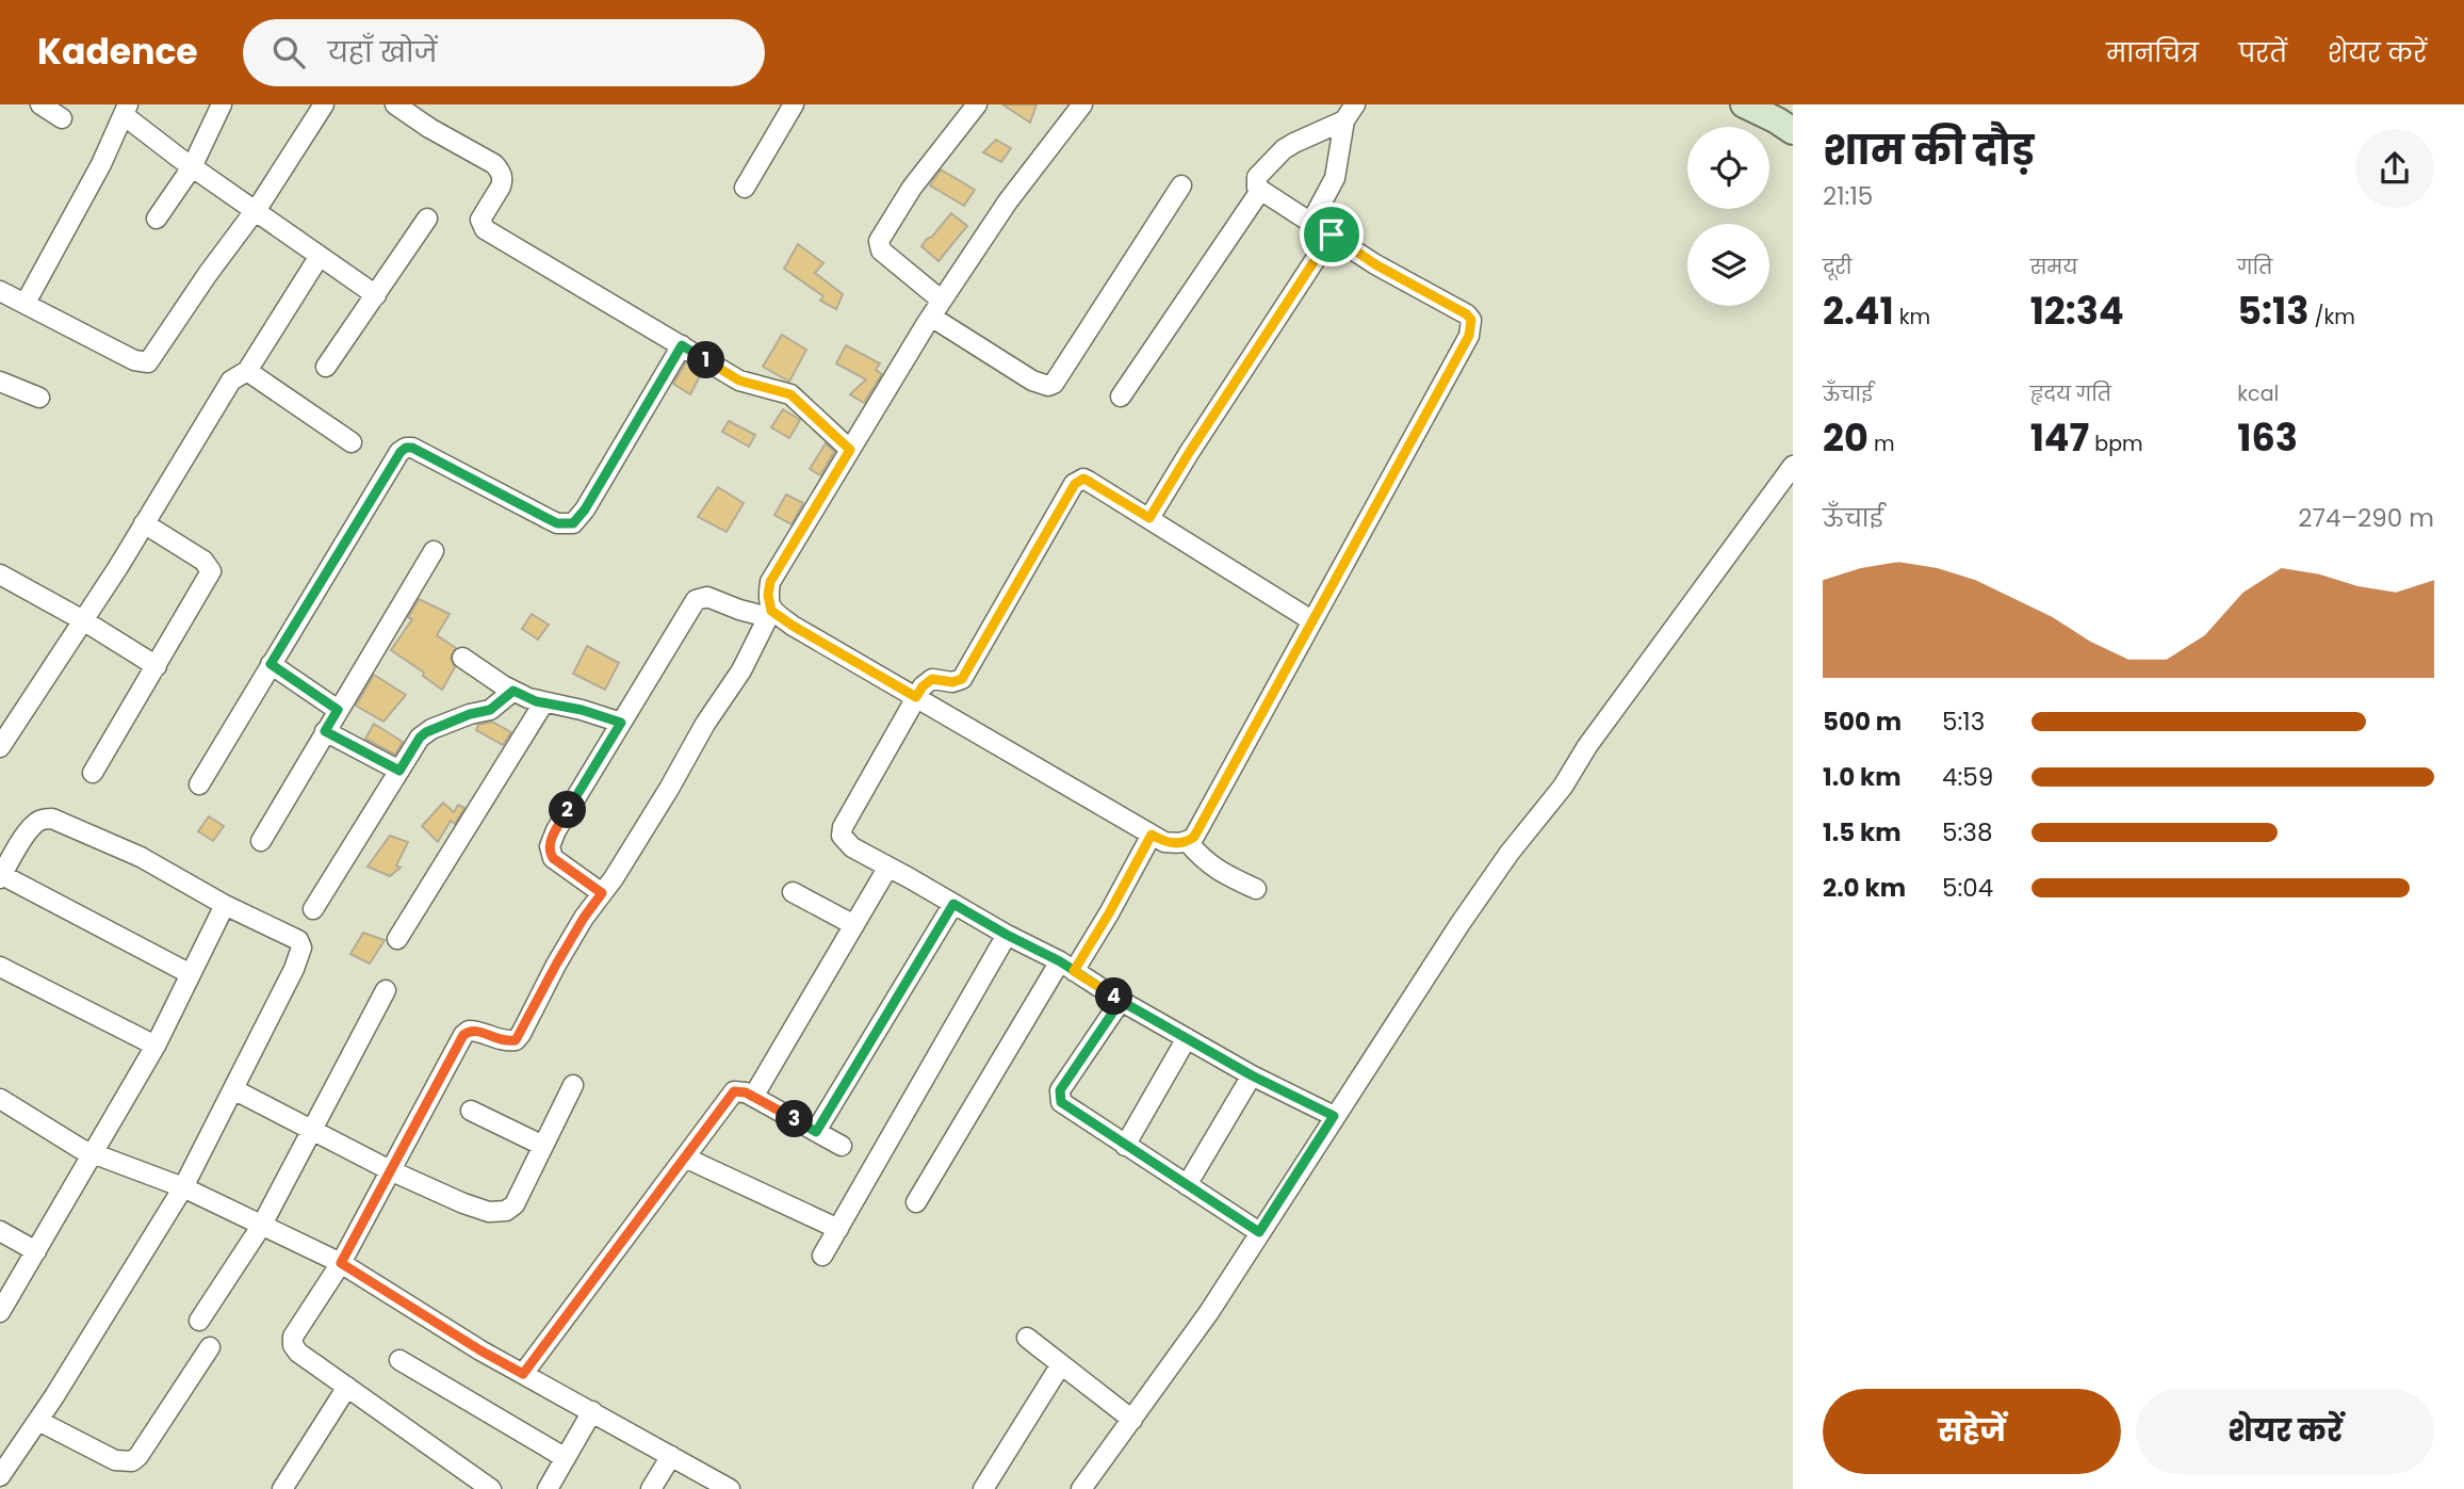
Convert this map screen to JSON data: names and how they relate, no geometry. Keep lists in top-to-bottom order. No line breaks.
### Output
{"page":{"header":"Kadence","search":"यहाँ खोजें","nav":["मानचित्र","परतें","शेयर करें"],"heading":["शाम की दौड़","21:15"],"stats":[["दूरी","2.41 km"],["समय","12:34"],["गति","5:13 /km"],["ऊँचाई","20 m"],["हृदय गति","147 bpm"],["kcal","163"]],"pins":["1","2","4","3"],"chart":["ऊँचाई","274–290 m"],"list":[{"name":"500 m","note":"5:13"},{"name":"1.0 km","note":"4:59"},{"name":"1.5 km","note":"5:38"},{"name":"2.0 km","note":"5:04"}],"buttons":["सहेजें","शेयर करें"]}}
